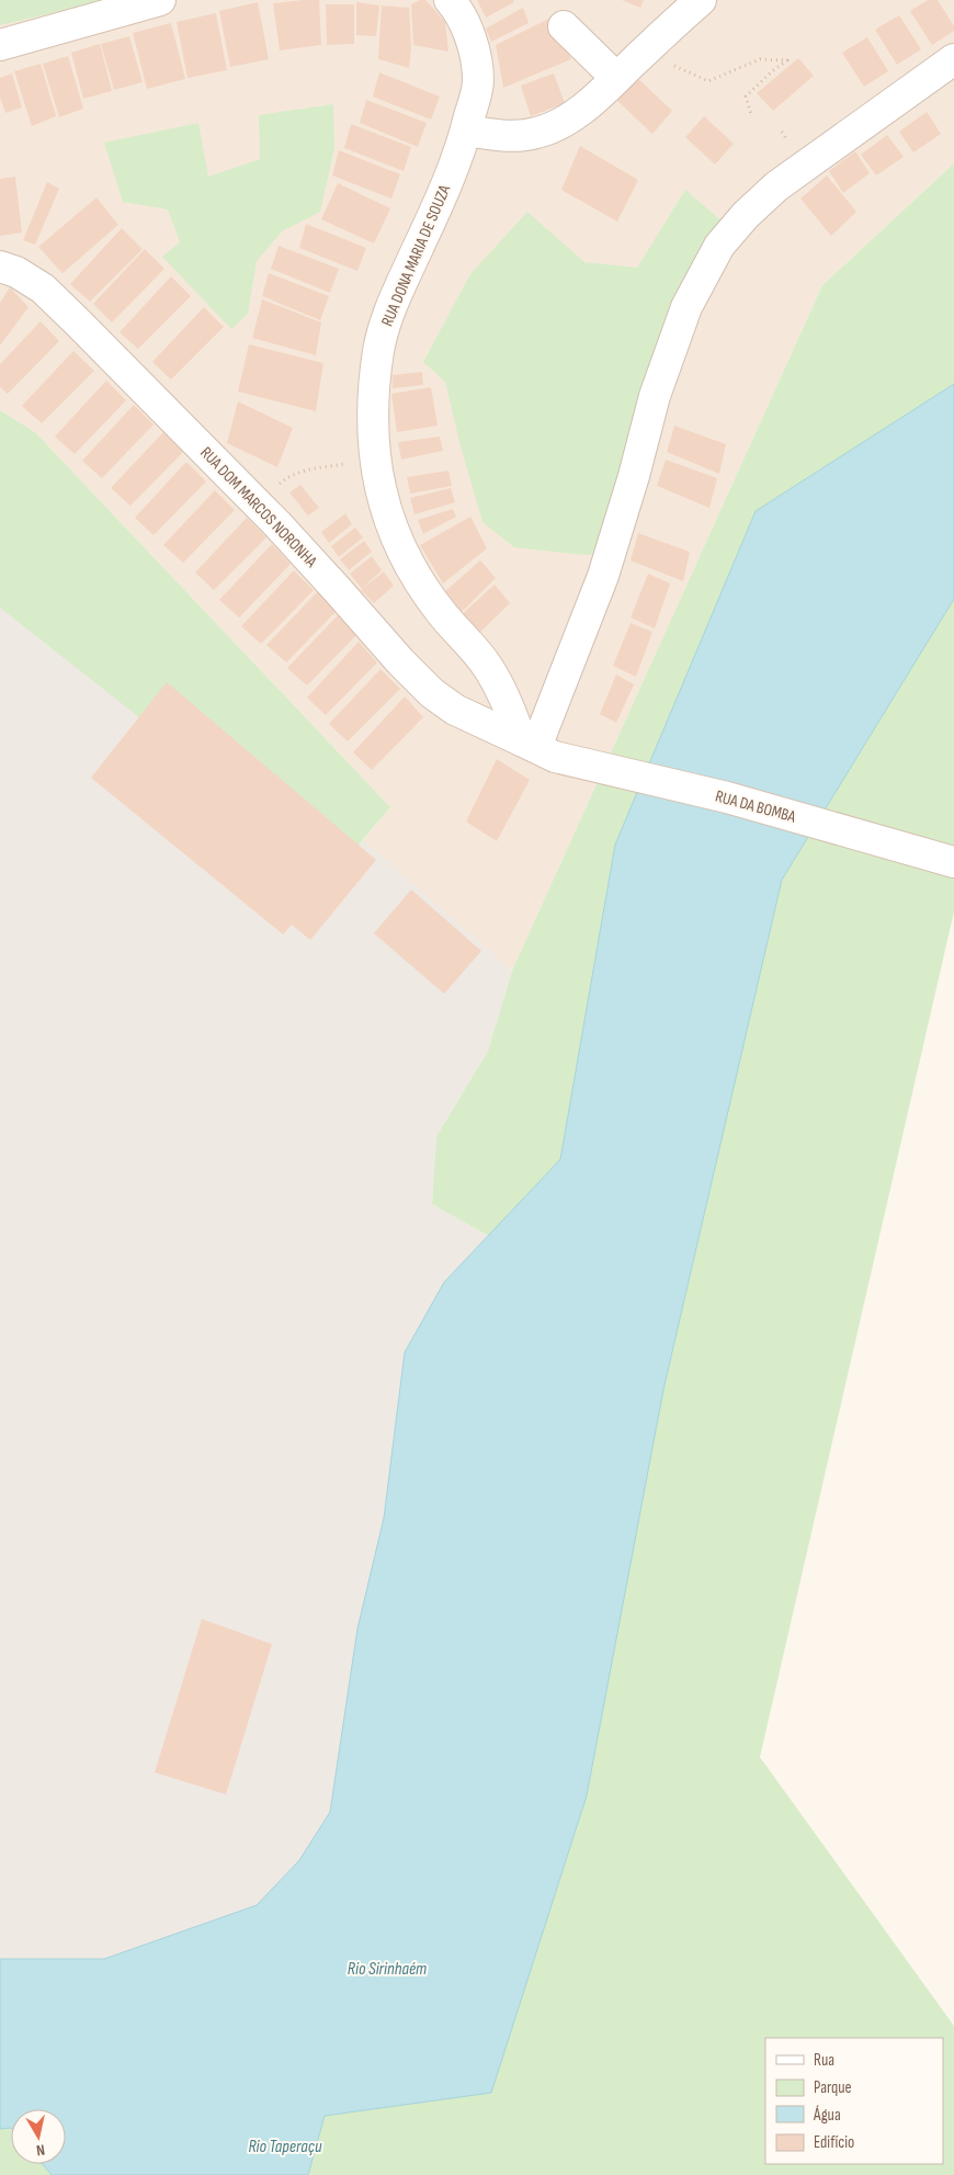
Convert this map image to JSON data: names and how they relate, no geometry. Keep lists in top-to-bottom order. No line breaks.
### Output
{"streets":{"street":["RUA DONA MARIA DE SOUZA","RUA DOM MARCOS NORONHA","RUA DA BOMBA"]},"crossings":[["RUA DONA MARIA DE SOUZA","RUA DOM MARCOS NORONHA"],["RUA DONA MARIA DE SOUZA","RUA DA BOMBA"],["RUA DOM MARCOS NORONHA","RUA DA BOMBA"]],"water":["Rio Sirinhaém","Rio Taperaçu"],"legend":["Rua","Parque","Água","Edifício"],"north":"bottom"}
